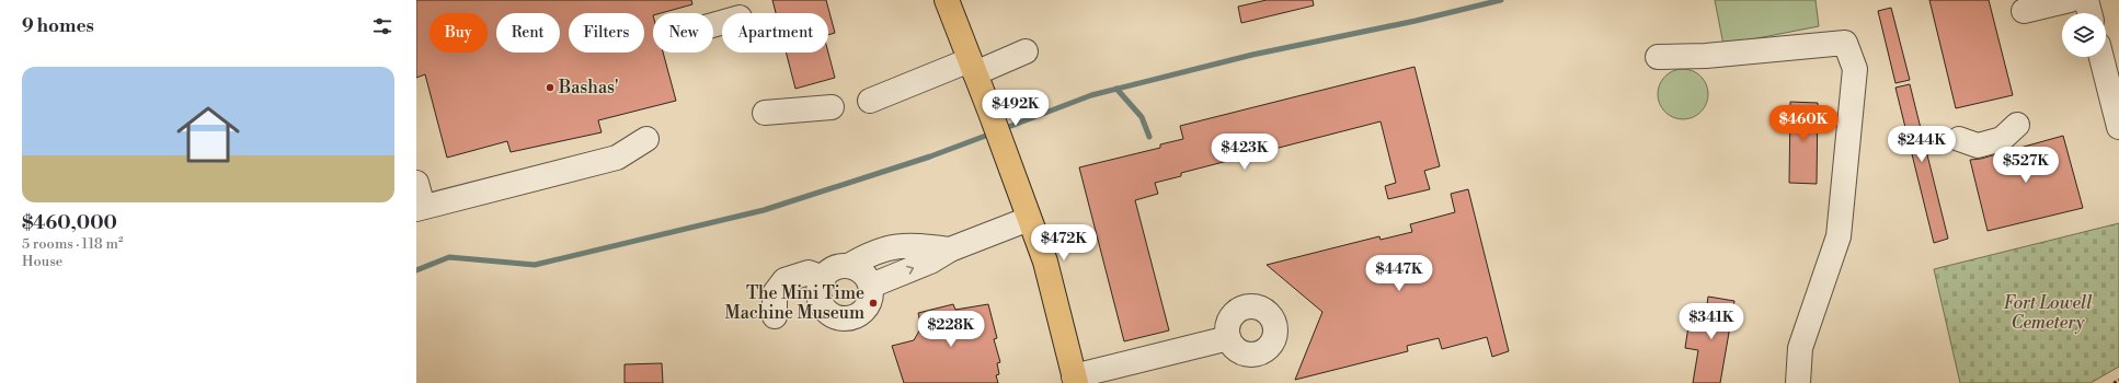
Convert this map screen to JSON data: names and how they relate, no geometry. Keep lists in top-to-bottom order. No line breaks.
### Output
{"parks":["Fort Lowell Cemetery"],"places":["Bashas'","The Mini Time Machine Museum"],"page":{"heading":"9 homes","chip":["Buy","Rent","Filters","New","Apartment"],"list":[{"name":"$460,000","note":"5 rooms · 118 m² · House"}],"price":["$492K","$460K","$244K","$423K","$527K","$472K","$447K","$341K","$228K"]}}
